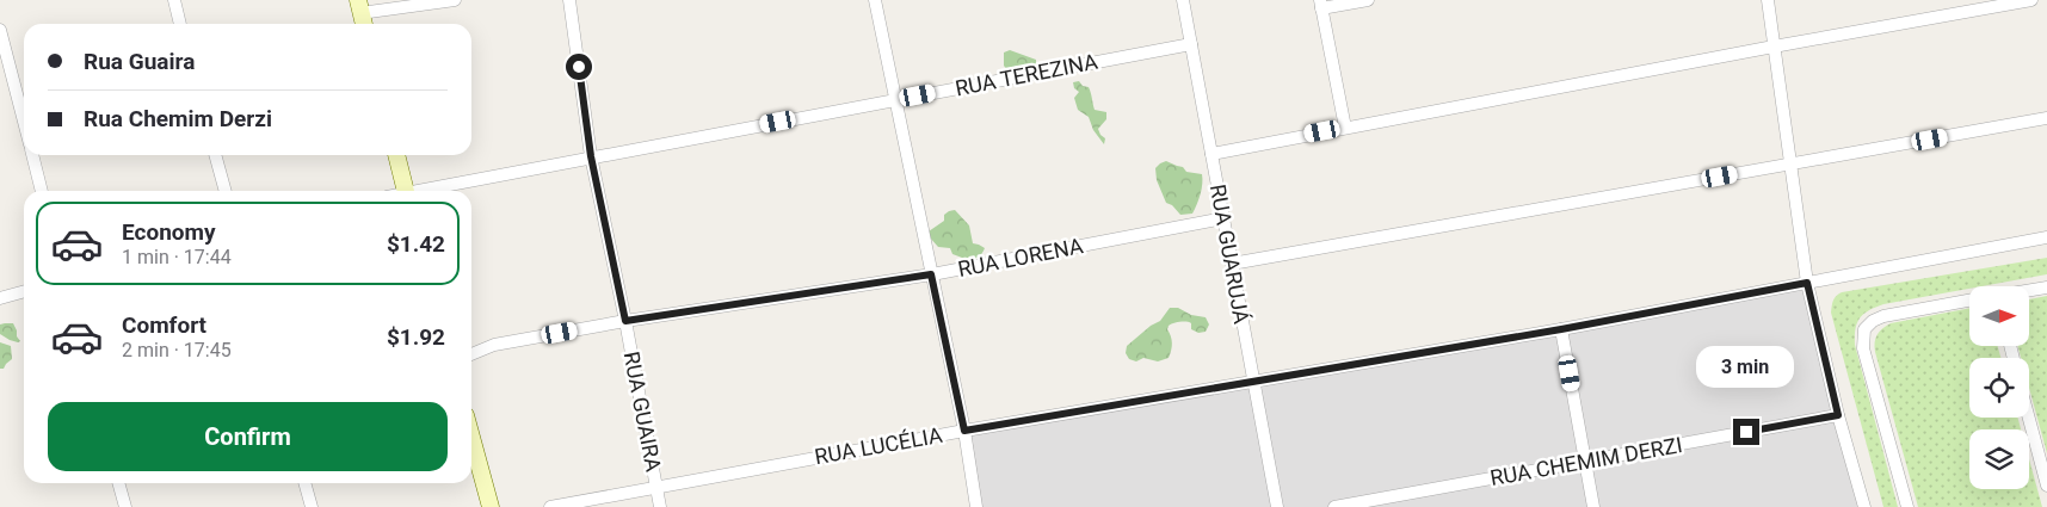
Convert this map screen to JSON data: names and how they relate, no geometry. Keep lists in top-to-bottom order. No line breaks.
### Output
{"streets":{"street":["RUA TEREZINA","RUA GUARUJÁ","RUA LORENA","RUA GUAIRA","RUA LUCÉLIA","RUA CHEMIM DERZI"]},"crossings":[["RUA TEREZINA","RUA GUARUJÁ"],["RUA TEREZINA","RUA GUAIRA"],["RUA GUARUJÁ","RUA LORENA"],["RUA GUARUJÁ","RUA LUCÉLIA"],["RUA LORENA","RUA GUAIRA"],["RUA GUAIRA","RUA LUCÉLIA"]],"north":"right","page":{"banner":["Rua Guaira","Rua Chemim Derzi"],"list":[{"name":"Economy","note":"1 min · 17:44","value":"$1.42"},{"name":"Comfort","note":"2 min · 17:45","value":"$1.92"}],"bubble":"3 min","buttons":"Confirm"}}
